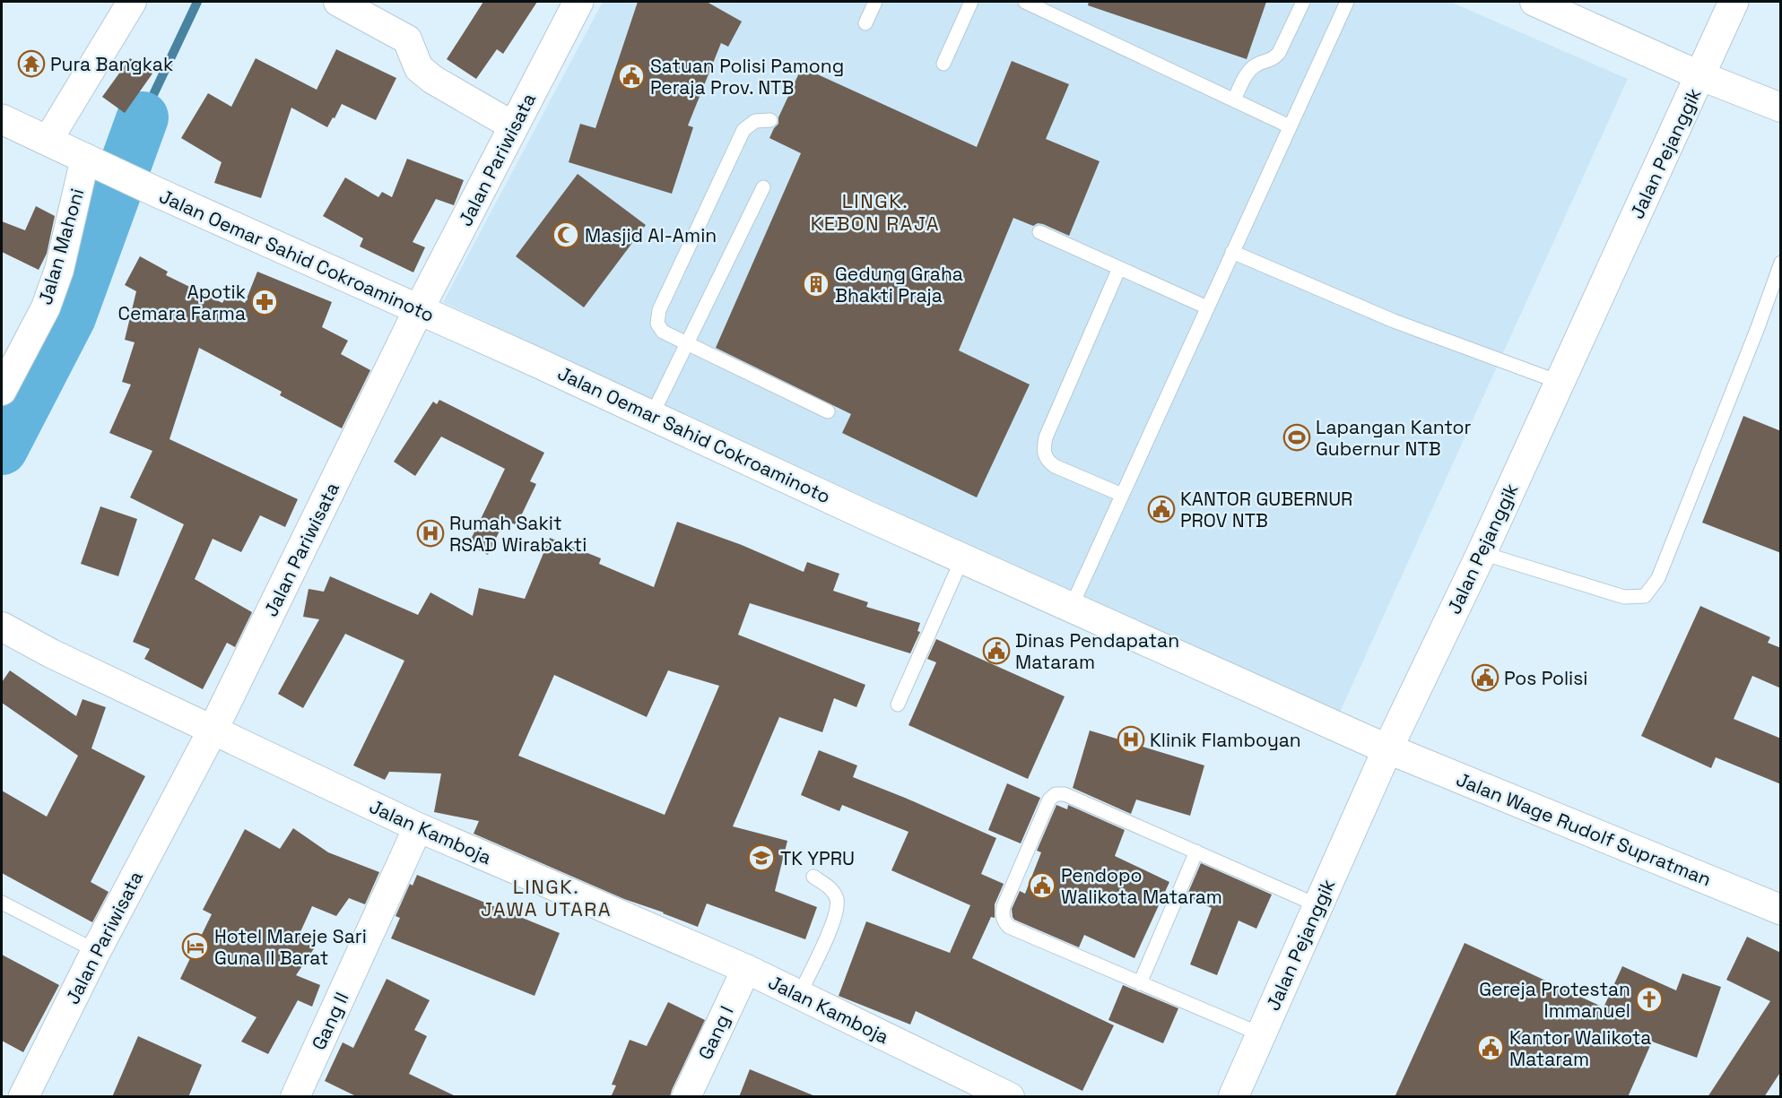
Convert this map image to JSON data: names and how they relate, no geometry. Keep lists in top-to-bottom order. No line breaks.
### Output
{"streets":{"street":["Jalan Pejanggik","Jalan Pariwisata","Jalan Mahoni","Jalan Oemar Sahid Cokroaminoto","Jalan Wage Rudolf Supratman","Jalan Kamboja","Gang II","Gang I"]},"crossings":[["Jalan Pejanggik","Jalan Oemar Sahid Cokroaminoto"],["Jalan Pejanggik","Jalan Wage Rudolf Supratman"],["Jalan Pariwisata","Jalan Oemar Sahid Cokroaminoto"],["Jalan Pariwisata","Jalan Kamboja"],["Jalan Mahoni","Jalan Oemar Sahid Cokroaminoto"],["Jalan Oemar Sahid Cokroaminoto","Jalan Wage Rudolf Supratman"],["Jalan Kamboja","Gang II"],["Jalan Kamboja","Gang I"]],"districts":["LINGK. KEBON RAJA","LINGK. JAWA UTARA"],"places":{"temple":["Pura Bangkak"],"public building":["Satuan Polisi Pamong Peraja Prov. NTB","KANTOR GUBERNUR PROV NTB","Dinas Pendapatan Mataram","Pos Polisi","Pendopo Walikota Mataram","Kantor Walikota Mataram"],"mosque":["Masjid Al-Amin"],"building":["Gedung Graha Bhakti Praja"],"pharmacy":["Apotik Cemara Farma"],"sports":["Lapangan Kantor Gubernur NTB"],"hospital":["Rumah Sakit RSAD Wirabakti","Klinik Flamboyan"],"school or university":["TK YPRU"],"hotel":["Hotel Mareje Sari Guna II Barat"],"church":["Gereja Protestan Immanuel"]}}
